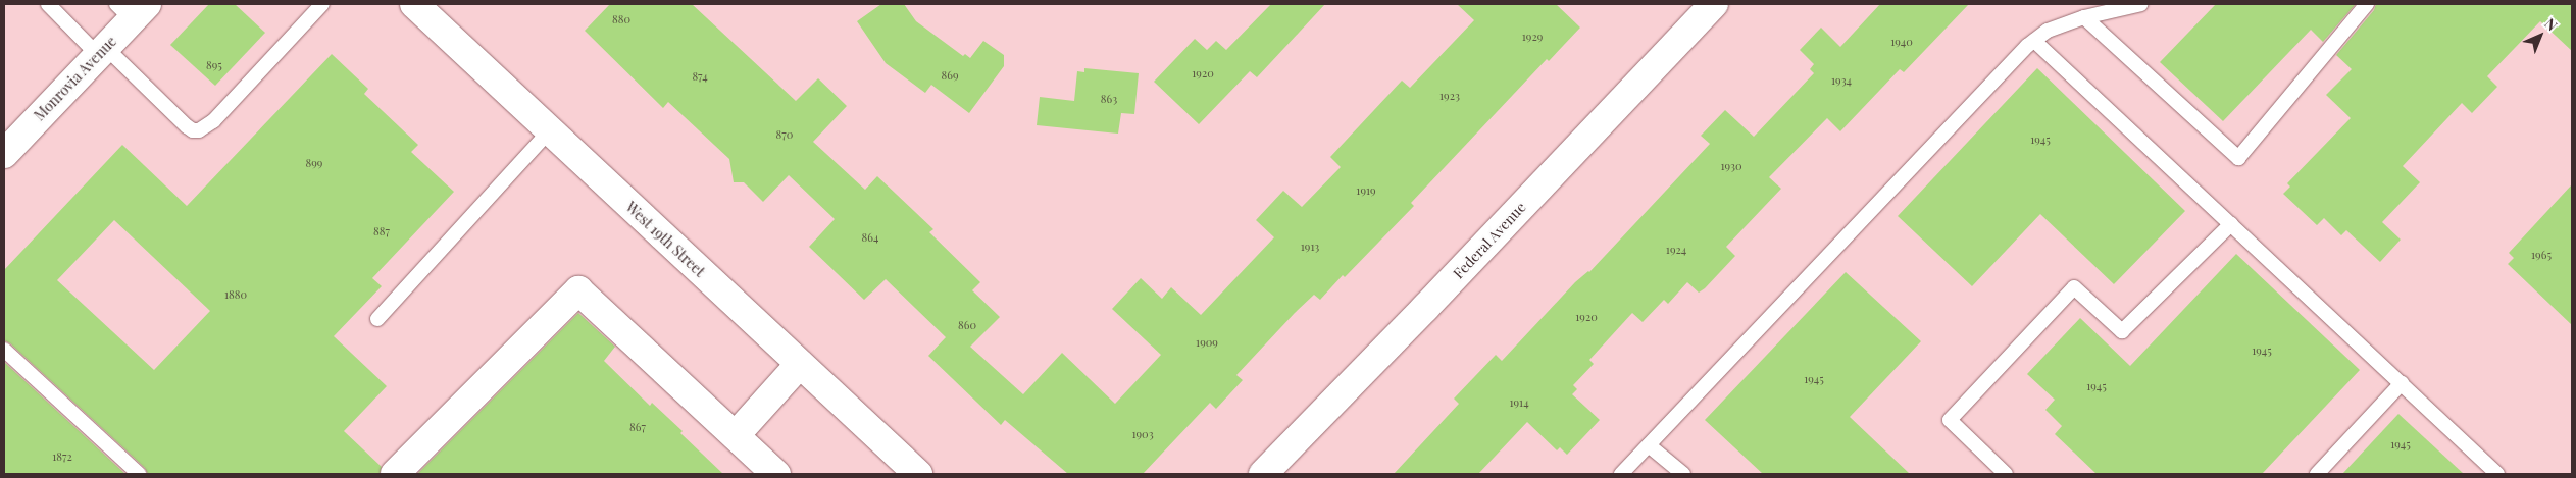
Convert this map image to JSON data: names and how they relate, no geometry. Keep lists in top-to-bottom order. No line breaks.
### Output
{"streets":{"street":["Monrovia Avenue","West 19th Street","Federal Avenue"]},"house_numbers":["880","1929","1940","895","1920","869","874","1934","1923","863","870","1945","899","1930","1919","887","864","1913","1924","1965","1880","1920","860","1909","1945","1945","1945","1914","867","1903","1945","1872"],"north":"top right"}
